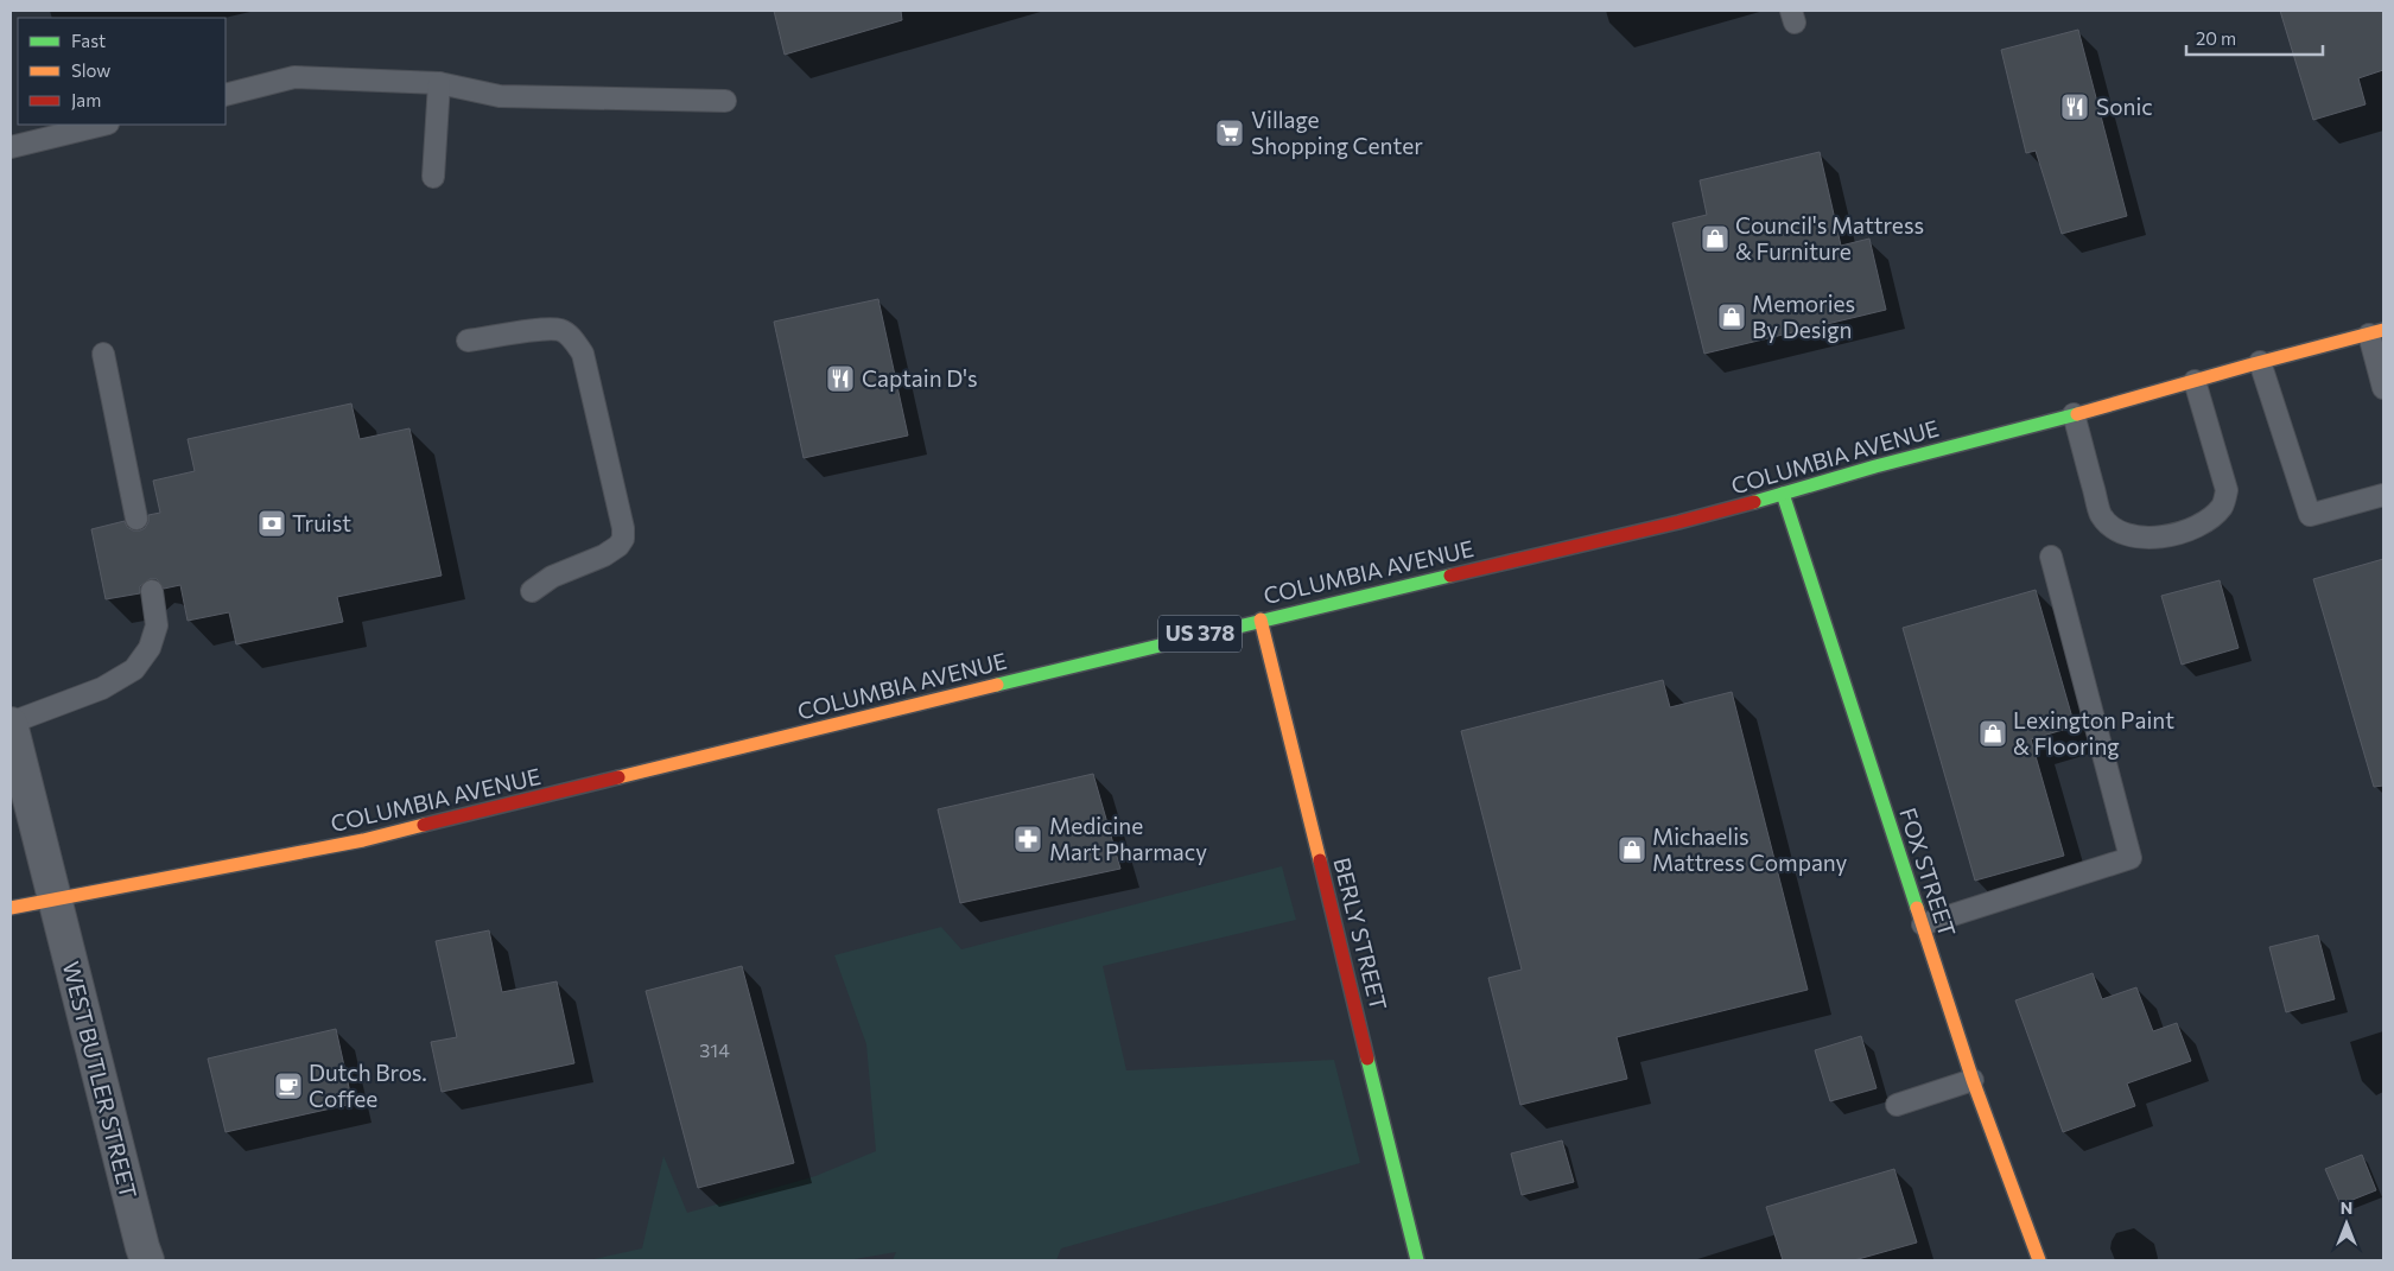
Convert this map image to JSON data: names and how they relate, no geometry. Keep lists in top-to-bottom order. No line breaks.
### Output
{"streets":{"main road":["COLUMBIA AVENUE","US 378","FOX STREET","BERLY STREET"],"street":["WEST BUTLER STREET"]},"crossings":[["COLUMBIA AVENUE","FOX STREET"],["COLUMBIA AVENUE","BERLY STREET"],["COLUMBIA AVENUE","WEST BUTLER STREET"]],"places":{"restaurant":["Sonic","Captain D's"],"supermarket":["Village Shopping Center"],"shop":["Council's Mattress & Furniture","Memories By Design","Lexington Paint & Flooring","Michaelis Mattress Company"],"bank":["Truist"],"pharmacy":["Medicine Mart Pharmacy"],"cafe":["Dutch Bros. Coffee"]},"house_numbers":["314"],"legend":["Fast","Slow","Jam"],"scale_bar":"20 m","north":"top"}
